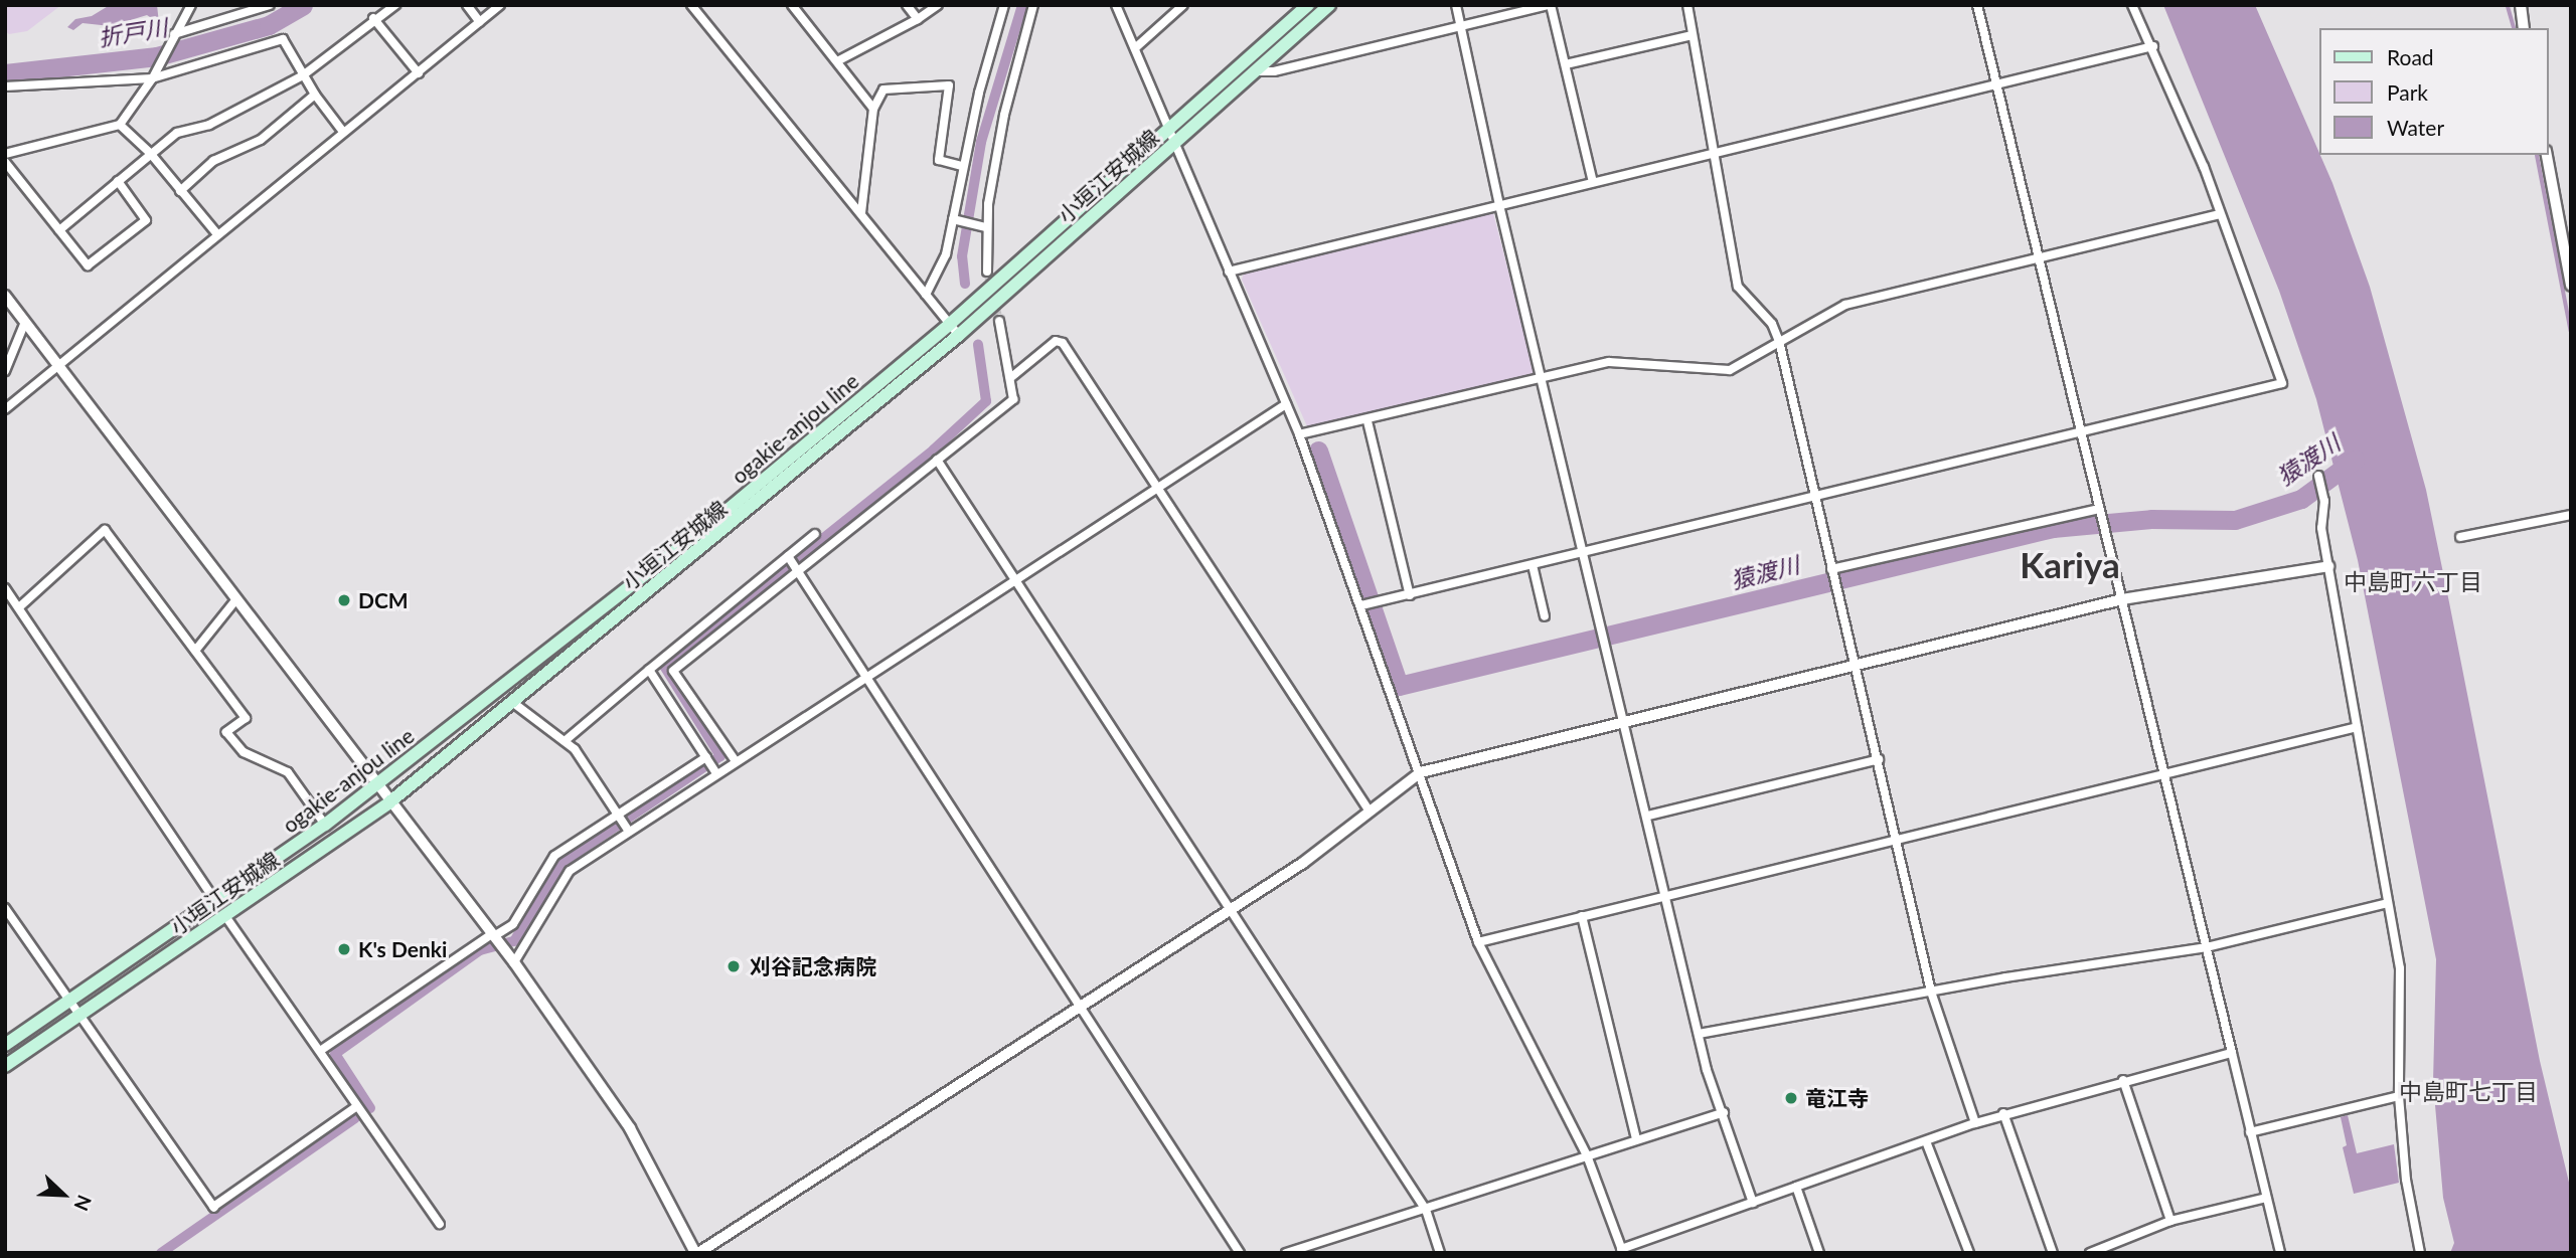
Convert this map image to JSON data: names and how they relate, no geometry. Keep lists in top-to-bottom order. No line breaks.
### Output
{"streets":{"main road":["小垣江安城線","ogakie-anjou line"]},"districts":["Kariya","中島町六丁目","中島町七丁目"],"water":["折戸川","猿渡川"],"places":["DCM","K's Denki","刈谷記念病院","竜江寺"],"legend":["Road","Park","Water"],"north":"bottom right"}
